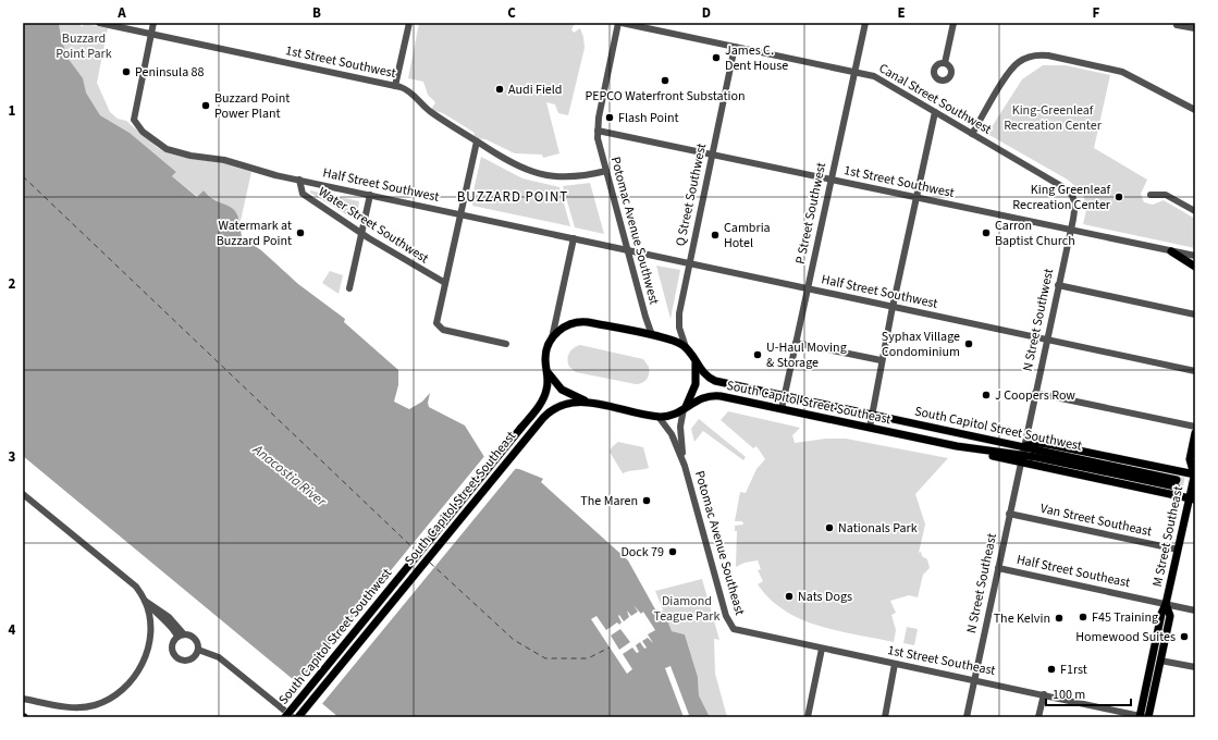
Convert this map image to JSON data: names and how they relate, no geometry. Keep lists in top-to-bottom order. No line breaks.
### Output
{"streets":{"main road":["South Capitol Street Southeast","South Capitol Street Southwest","M Street Southeast"],"street":["1st Street Southwest","Canal Street Southwest","Half Street Southwest","Q Street Southwest","P Street Southwest","Water Street Southwest","Potomac Avenue Southwest","N Street Southwest","Van Street Southeast","Potomac Avenue Southeast","Half Street Southeast","N Street Southeast","1st Street Southeast"]},"crossings":[["1st Street Southwest","Half Street Southwest"],["1st Street Southwest","Q Street Southwest"],["1st Street Southwest","P Street Southwest"],["1st Street Southwest","Potomac Avenue Southwest"],["1st Street Southwest","N Street Southwest"],["Canal Street Southwest","Q Street Southwest"],["Canal Street Southwest","P Street Southwest"],["Canal Street Southwest","N Street Southwest"],["Half Street Southwest","Q Street Southwest"],["Half Street Southwest","P Street Southwest"],["Half Street Southwest","Water Street Southwest"],["Half Street Southwest","Potomac Avenue Southwest"],["Half Street Southwest","N Street Southwest"],["Q Street Southwest","South Capitol Street Southwest"],["P Street Southwest","South Capitol Street Southeast"],["P Street Southwest","South Capitol Street Southwest"],["N Street Southwest","South Capitol Street Southeast"],["N Street Southwest","South Capitol Street Southwest"],["N Street Southwest","N Street Southeast"],["South Capitol Street Southeast","South Capitol Street Southwest"],["South Capitol Street Southeast","Potomac Avenue Southeast"],["South Capitol Street Southeast","N Street Southeast"],["South Capitol Street Southwest","N Street Southeast"],["Van Street Southeast","M Street Southeast"],["Van Street Southeast","N Street Southeast"],["M Street Southeast","Half Street Southeast"],["M Street Southeast","1st Street Southeast"],["Potomac Avenue Southeast","1st Street Southeast"],["Half Street Southeast","N Street Southeast"],["N Street Southeast","1st Street Southeast"]],"districts":["BUZZARD POINT"],"water":["Anacostia River"],"parks":["Buzzard Point Park","King-Greenleaf Recreation Center","Diamond Teague Park"],"places":["James C. Dent House","Peninsula 88","PEPCO Waterfront Substation","Audi Field","Buzzard Point Power Plant","Flash Point","King Greenleaf Recreation Center","Watermark at Buzzard Point","Carron Baptist Church","Cambria Hotel","Syphax Village Condominium","U-Haul Moving & Storage","J Coopers Row","The Maren","Nationals Park","Dock 79","Nats Dogs","F45 Training","The Kelvin","Homewood Suites","F1rst"],"scale_bar":"100 m","grid":{"columns":["A","B","C","D","E","F"],"rows":["1","2","3","4"]}}
